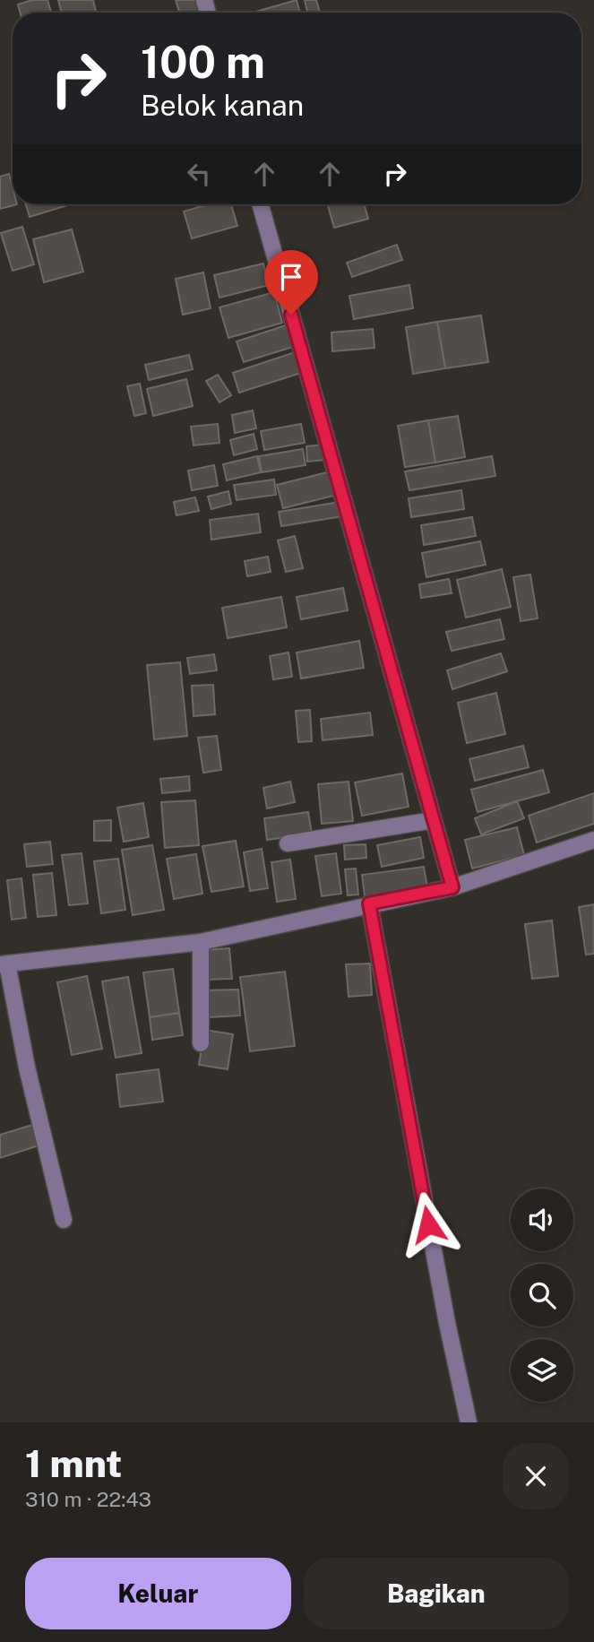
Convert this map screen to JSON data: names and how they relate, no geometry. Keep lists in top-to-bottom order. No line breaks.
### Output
{"page":{"turn":["100 m","Belok kanan"],"heading":["1 mnt","310 m · 22:43"],"buttons":["Keluar","Bagikan"]}}
